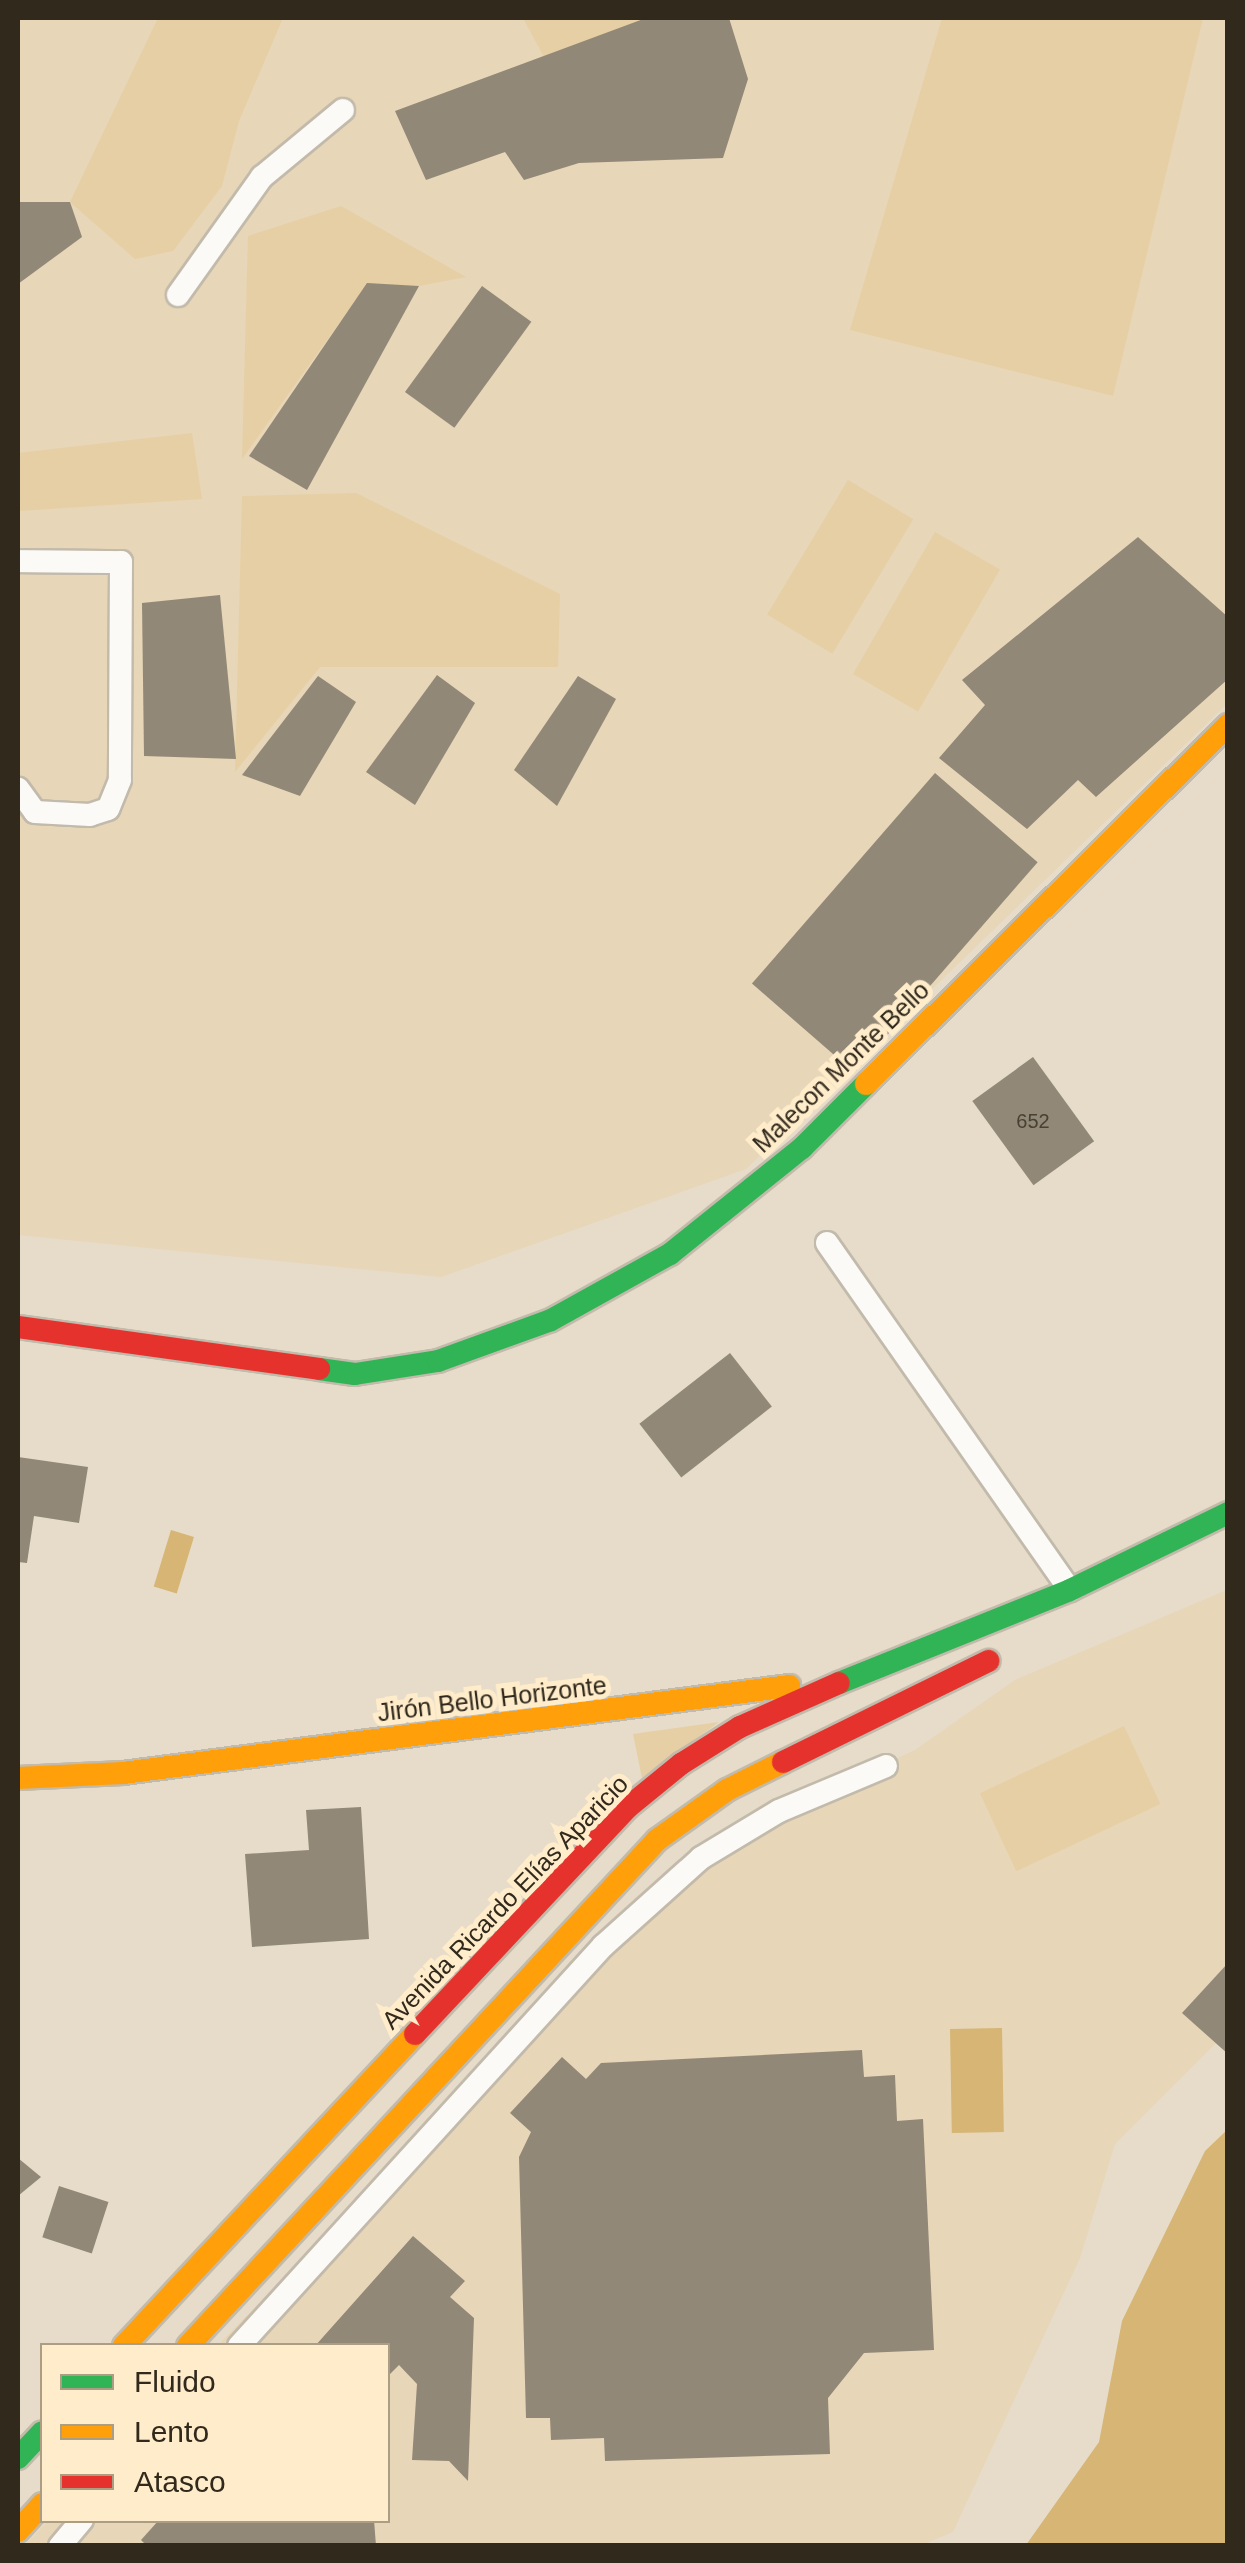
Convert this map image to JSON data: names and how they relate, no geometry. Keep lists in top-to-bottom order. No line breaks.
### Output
{"streets":{"street":["Malecon Monte Bello","Jirón Bello Horizonte","Avenida Ricardo Elías Aparicio"]},"crossings":[["Jirón Bello Horizonte","Avenida Ricardo Elías Aparicio"]],"house_numbers":["652"],"legend":["Fluido","Lento","Atasco"]}
